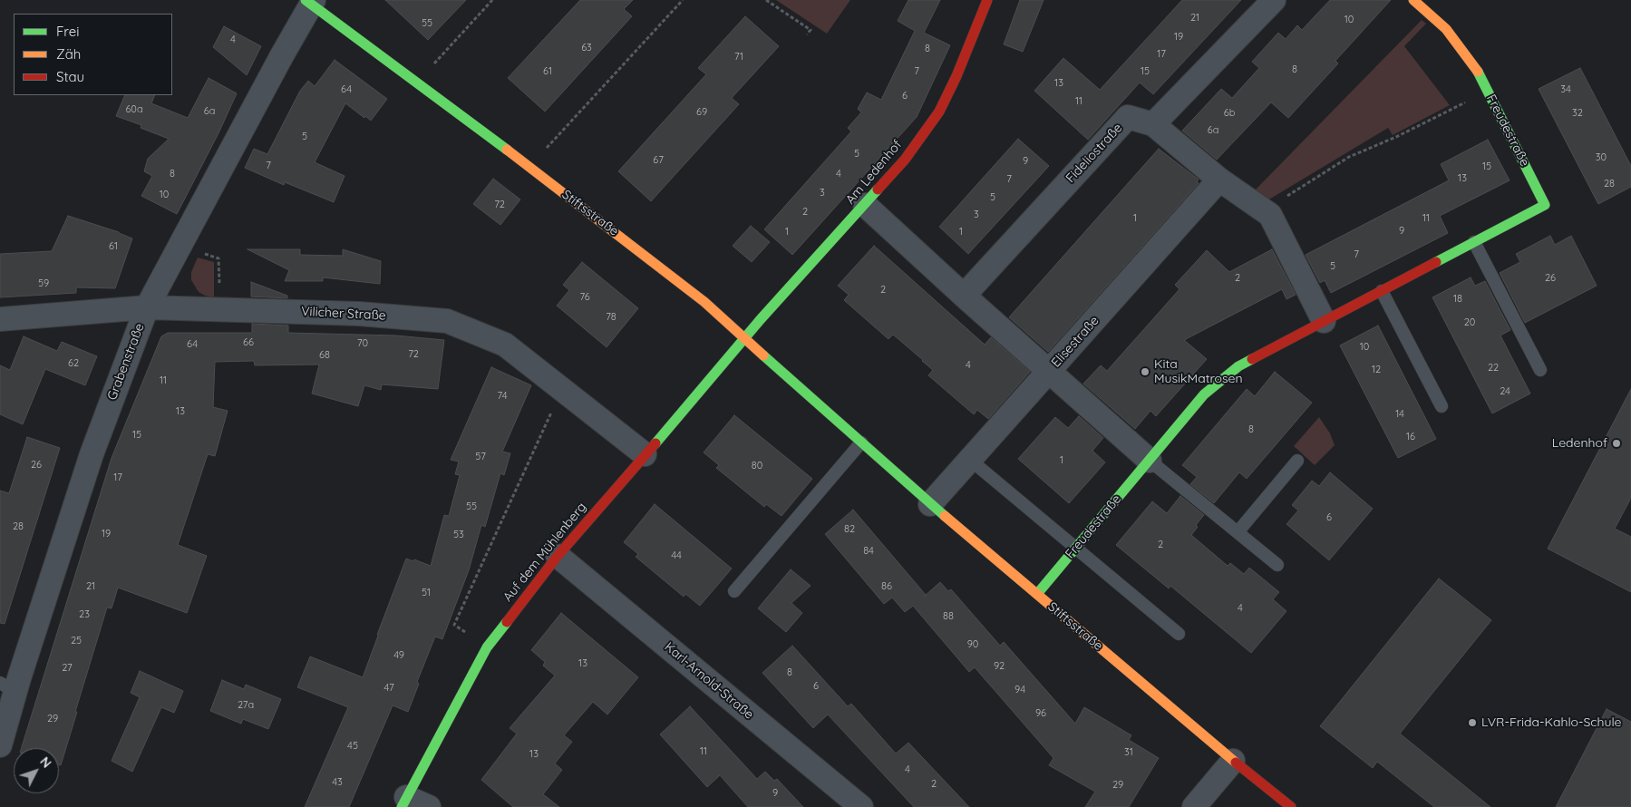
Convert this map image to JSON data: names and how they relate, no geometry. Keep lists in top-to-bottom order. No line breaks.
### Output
{"streets":{"street":["Freudestraße","Fideliostraße","Am Ledenhof","Stiftsstraße","Vilicher Straße","Elisestraße","Grabenstraße","Auf dem Mühlenberg","Karl-Arnold-Straße"]},"crossings":[["Freudestraße","Stiftsstraße"],["Am Ledenhof","Stiftsstraße"],["Am Ledenhof","Auf dem Mühlenberg"],["Stiftsstraße","Elisestraße"],["Stiftsstraße","Grabenstraße"],["Stiftsstraße","Auf dem Mühlenberg"],["Vilicher Straße","Grabenstraße"],["Vilicher Straße","Auf dem Mühlenberg"],["Auf dem Mühlenberg","Karl-Arnold-Straße"]],"places":["Kita MusikMatrosen","Ledenhof","LVR-Frida-Kahlo-Schule"],"house_numbers":["21","10","55","19","4","63","8","17","71","8","61","7","15","13","64","34","6","11","60a","6a","69","6b","32","6a","5","5","30","67","9","7","15","8","4","13","7","28","3","10","5","72","2","3","1","11","9","1","1","61","7","5","2","26","59","2","76","18","78","20","66","70","64","10","72","68","62","4","22","12","11","24","74","13","14","8","15","16","57","1","26","80","17","55","6","28","82","19","53","2","84","44","21","86","51","4","23","88","25","90","49","13","92","27","8","6","47","94","27a","96","29","45","11","31","13","4","43","2","29","9"],"legend":["Frei","Zäh","Stau"],"north":"top right"}
